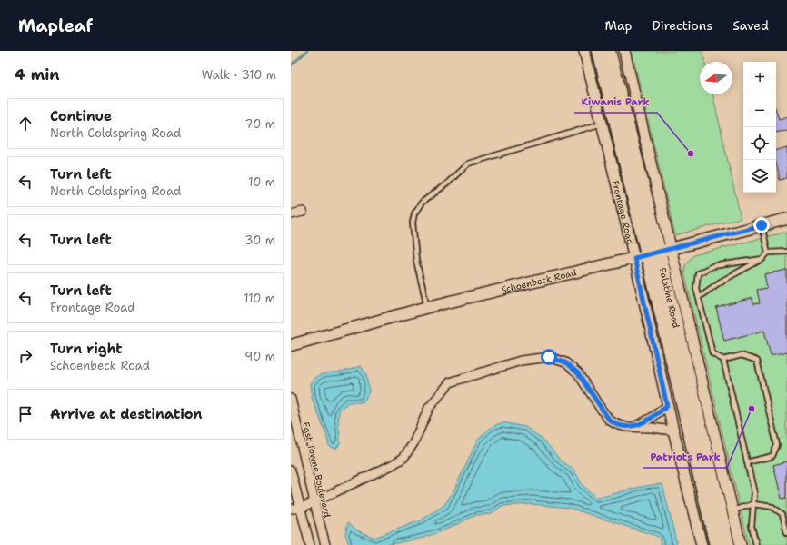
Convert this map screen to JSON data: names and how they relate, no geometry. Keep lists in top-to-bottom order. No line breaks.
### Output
{"streets":{"highway":["Palatine Road"],"main road":["Schoenbeck Road"],"street":["Frontage Road","East Towne Boulevard"]},"crossings":[["Frontage Road","Schoenbeck Road"],["Frontage Road","Palatine Road"],["Schoenbeck Road","Palatine Road"]],"places":["Kiwanis Park","Patriots Park"],"north":"left","page":{"header":"Mapleaf","nav":["Map","Directions","Saved"],"heading":["4 min","Walk · 310 m"],"map_buttons":["+","−"],"list":[["Continue","North Coldspring Road","70 m"],["Turn left","North Coldspring Road","10 m"],["Turn left","30 m"],["Turn left","Frontage Road","110 m"],["Turn right","Schoenbeck Road","90 m"],"Arrive at destination"]}}
